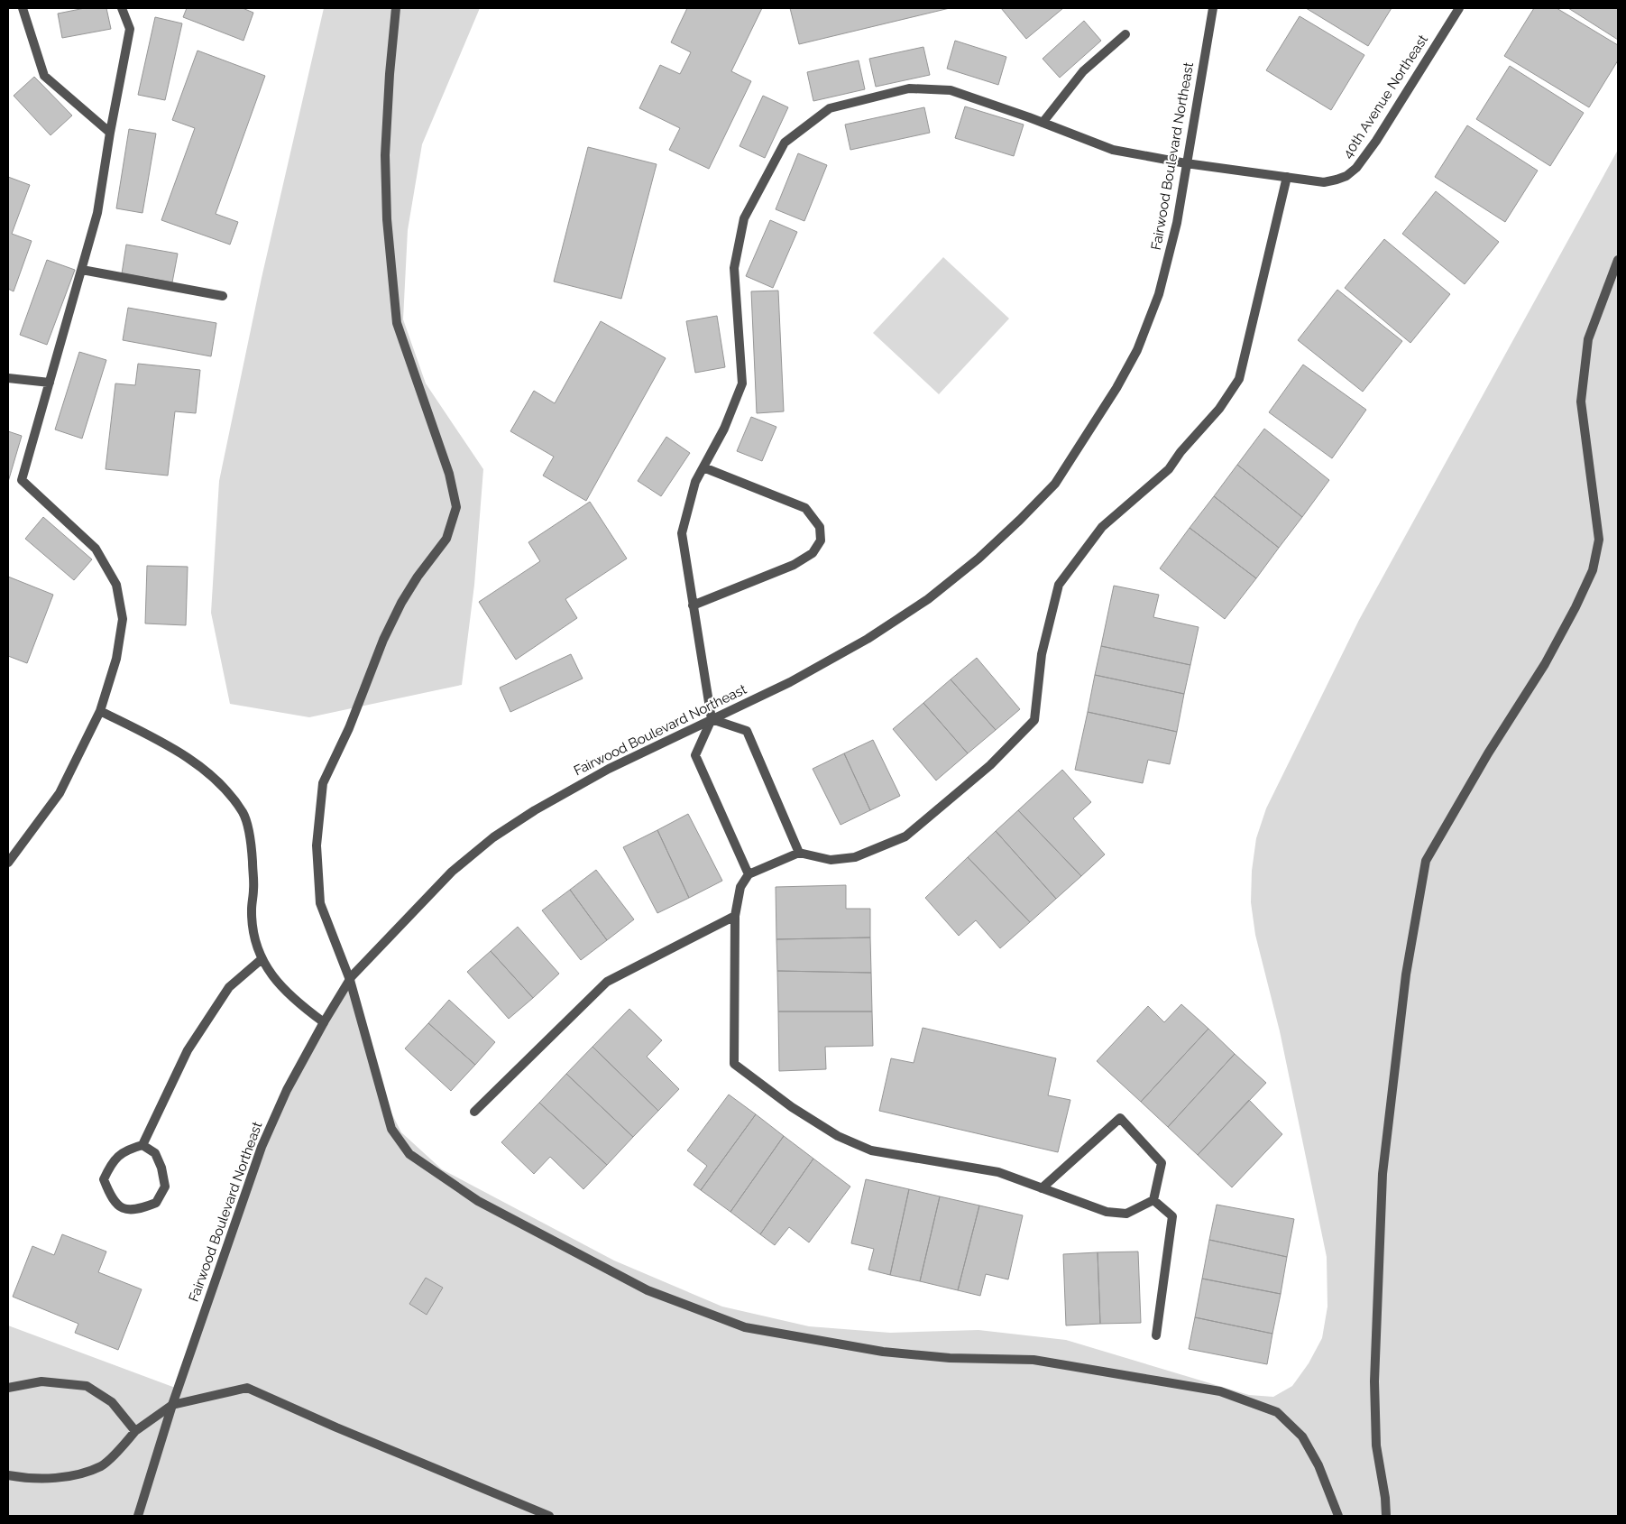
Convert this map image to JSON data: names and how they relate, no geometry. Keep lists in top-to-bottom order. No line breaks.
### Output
{"streets":{"street":["40th Avenue Northeast","Fairwood Boulevard Northeast"]},"crossings":[["40th Avenue Northeast","Fairwood Boulevard Northeast"]]}
